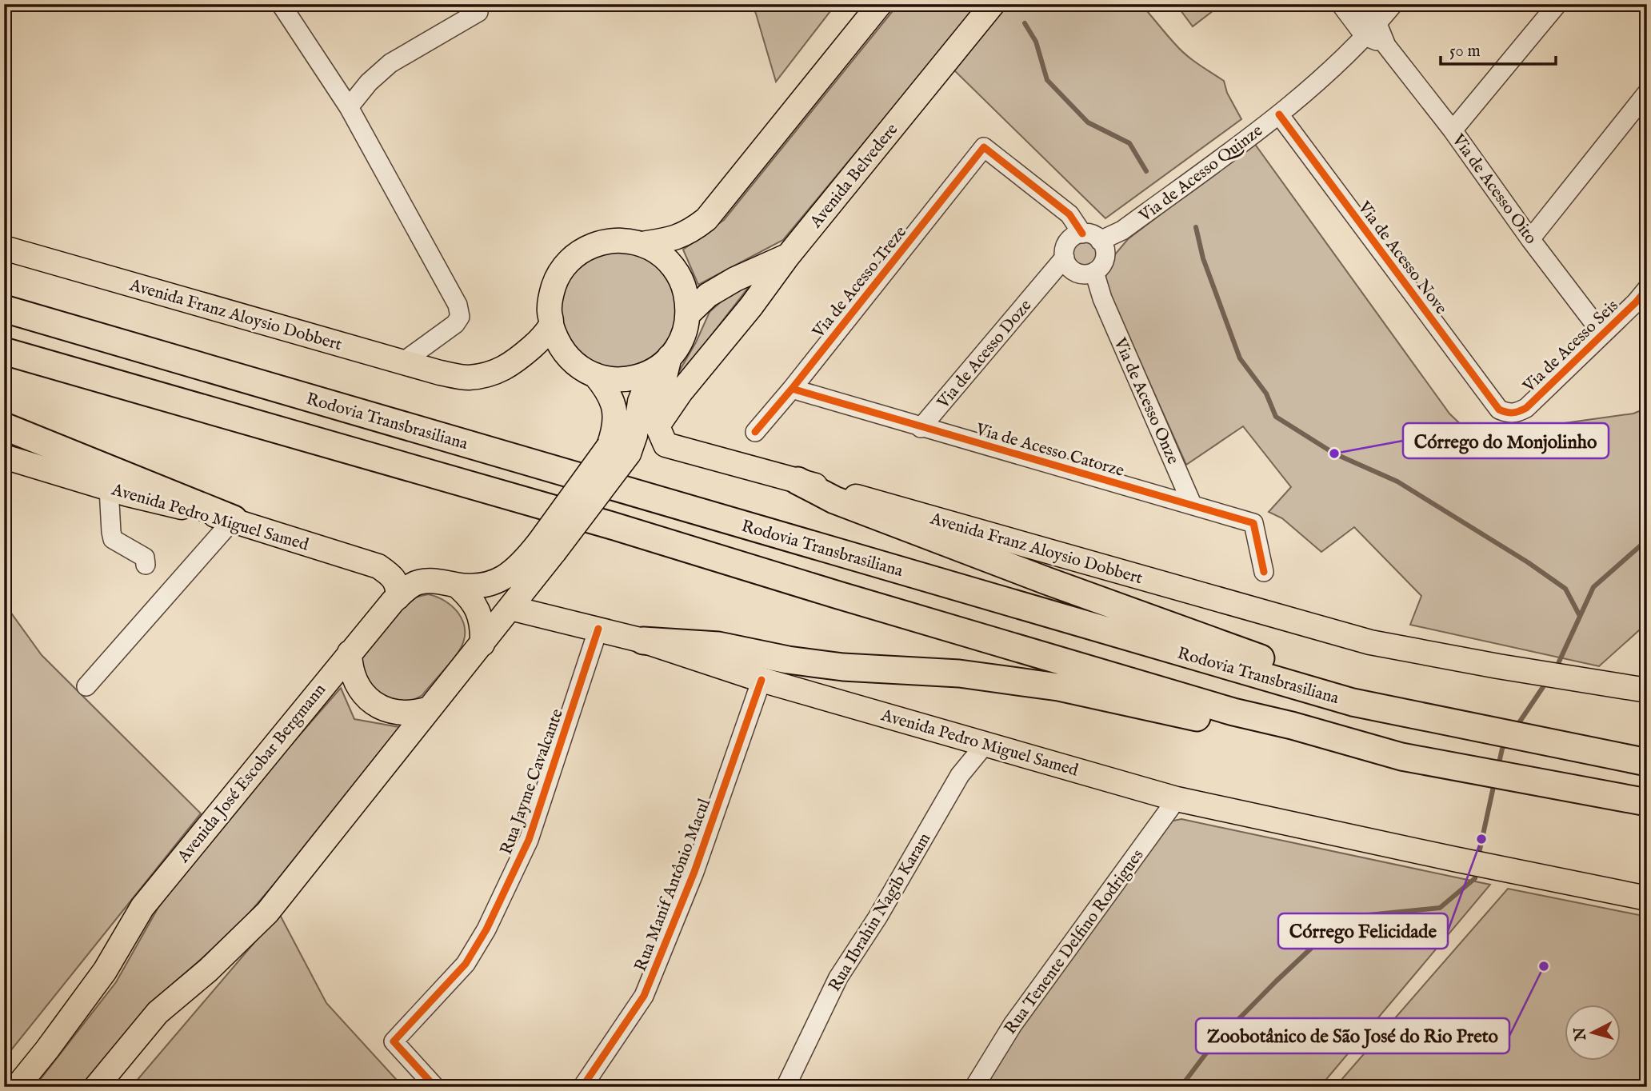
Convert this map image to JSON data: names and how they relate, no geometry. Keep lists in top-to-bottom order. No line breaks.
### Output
{"streets":{"highway":["Rodovia Transbrasiliana"],"main road":["Avenida Belvedere","Avenida Franz Aloysio Dobbert","Avenida Pedro Miguel Samed","Avenida José Escobar Bergmann"],"street":["Via de Acesso Quinze","Via de Acesso Oito","Via de Acesso Nove","Via de Acesso Treze","Via de Acesso Seis","Via de Acesso Doze","Via de Acesso Onze","Via de Acesso Catorze","Rua Jayme Cavalcante","Rua Manif Antônio Macul","Rua Ibrahin Nagib Karam","Rua Tenente Delfino Rodrigues"]},"crossings":[["Via de Acesso Quinze","Via de Acesso Oito"],["Via de Acesso Quinze","Via de Acesso Nove"],["Via de Acesso Quinze","Via de Acesso Treze"],["Via de Acesso Quinze","Via de Acesso Doze"],["Via de Acesso Quinze","Via de Acesso Onze"],["Avenida Belvedere","Avenida Franz Aloysio Dobbert"],["Via de Acesso Oito","Via de Acesso Seis"],["Via de Acesso Nove","Via de Acesso Seis"],["Via de Acesso Treze","Via de Acesso Doze"],["Via de Acesso Treze","Via de Acesso Onze"],["Via de Acesso Treze","Via de Acesso Catorze"],["Via de Acesso Doze","Via de Acesso Onze"],["Via de Acesso Doze","Via de Acesso Catorze"],["Via de Acesso Onze","Via de Acesso Catorze"],["Avenida Pedro Miguel Samed","Avenida José Escobar Bergmann"],["Avenida Pedro Miguel Samed","Rua Jayme Cavalcante"],["Avenida Pedro Miguel Samed","Rua Manif Antônio Macul"],["Avenida Pedro Miguel Samed","Rua Ibrahin Nagib Karam"],["Avenida Pedro Miguel Samed","Rua Tenente Delfino Rodrigues"]],"places":["Córrego do Monjolinho","Córrego Felicidade","Zoobotânico de São José do Rio Preto"],"scale_bar":"50 m","north":"left"}
